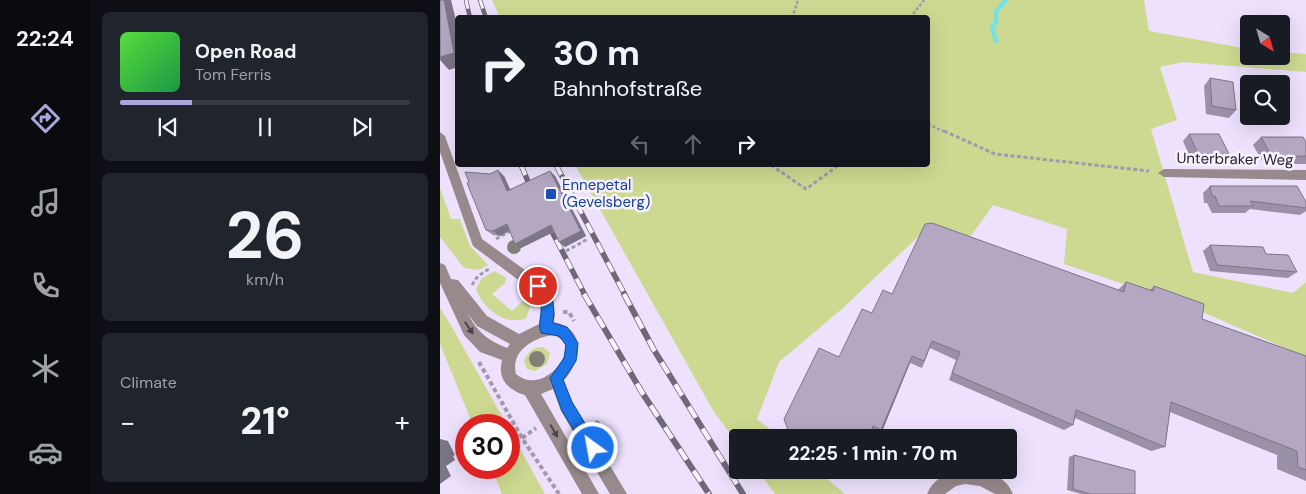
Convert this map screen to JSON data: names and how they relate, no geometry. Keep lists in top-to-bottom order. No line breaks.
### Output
{"streets":{"street":["Unterbraker Weg"]},"places":{"transit":["Ennepetal (Gevelsberg)"]},"north":"bottom right","page":{"tabs":"22:24","turn":["30 m","Bahnhofstraße"],"song":["Open Road","Tom Ferris"],"tile":[["26","km/h"],"Climate"],"heat":["−","21°","+"],"limit":"30","trip":"22:25 · 1 min · 70 m"}}
